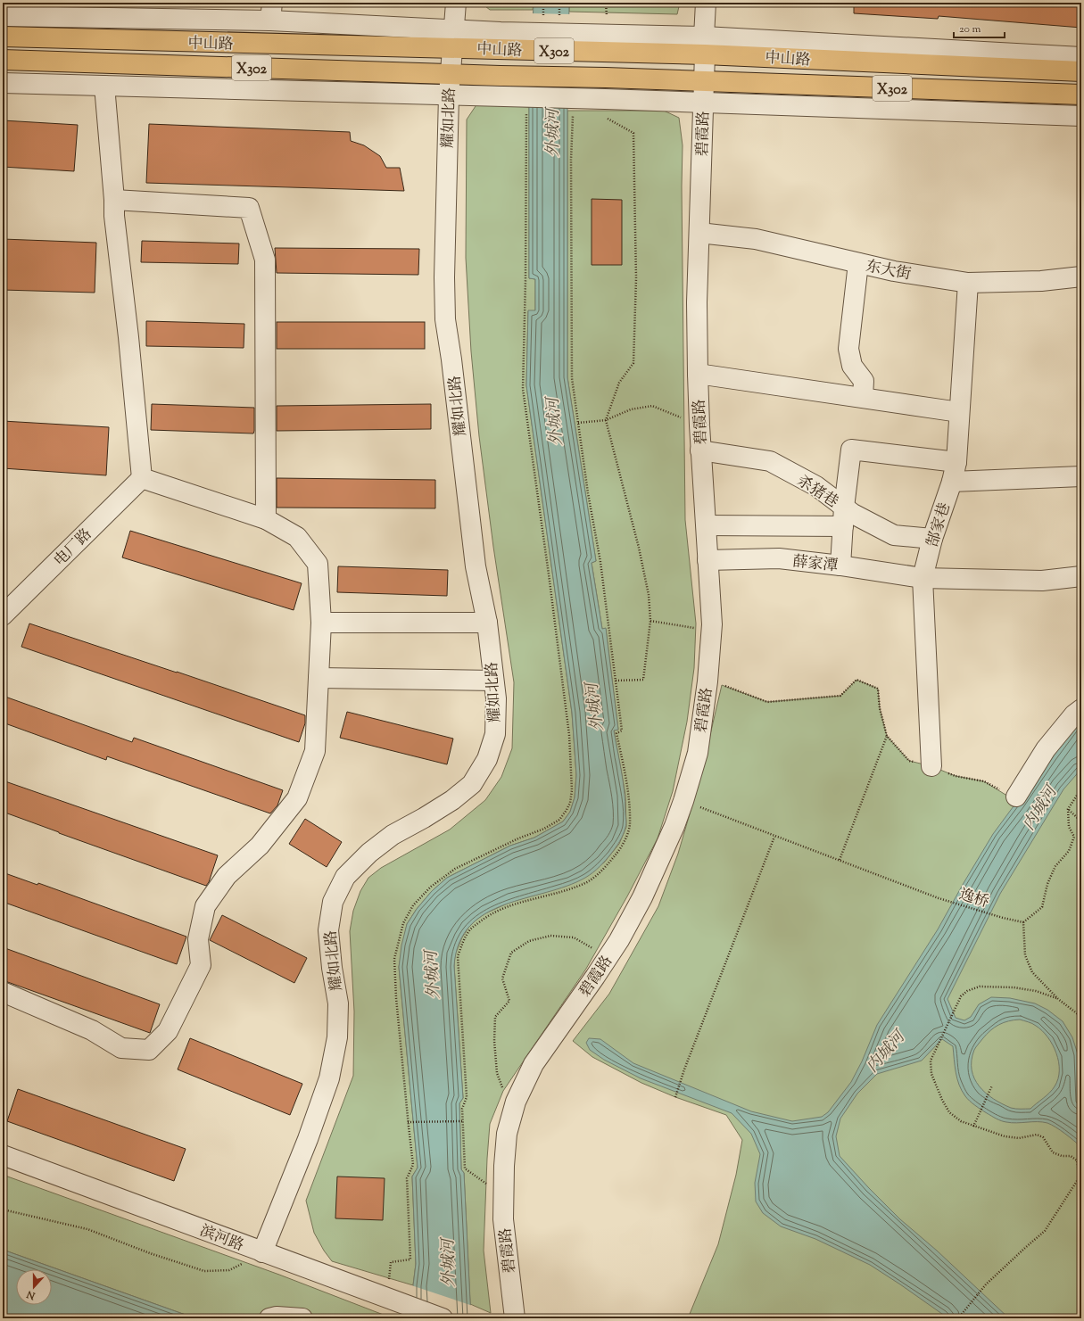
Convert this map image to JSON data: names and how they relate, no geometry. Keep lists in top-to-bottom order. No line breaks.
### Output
{"streets":{"main road":["中山路","X302"],"street":["耀如北路","碧霞路","东大街","杀猪巷","郜家巷","电厂路","薛家潭","滨河路"],"path":["逸桥"]},"crossings":[["中山路","耀如北路"],["中山路","碧霞路"],["耀如北路","滨河路"],["碧霞路","东大街"],["碧霞路","杀猪巷"],["碧霞路","薛家潭"],["碧霞路","逸桥"],["东大街","郜家巷"],["杀猪巷","郜家巷"],["郜家巷","薛家潭"]],"water":["外城河","内城河"],"scale_bar":"20 m","north":"bottom"}
